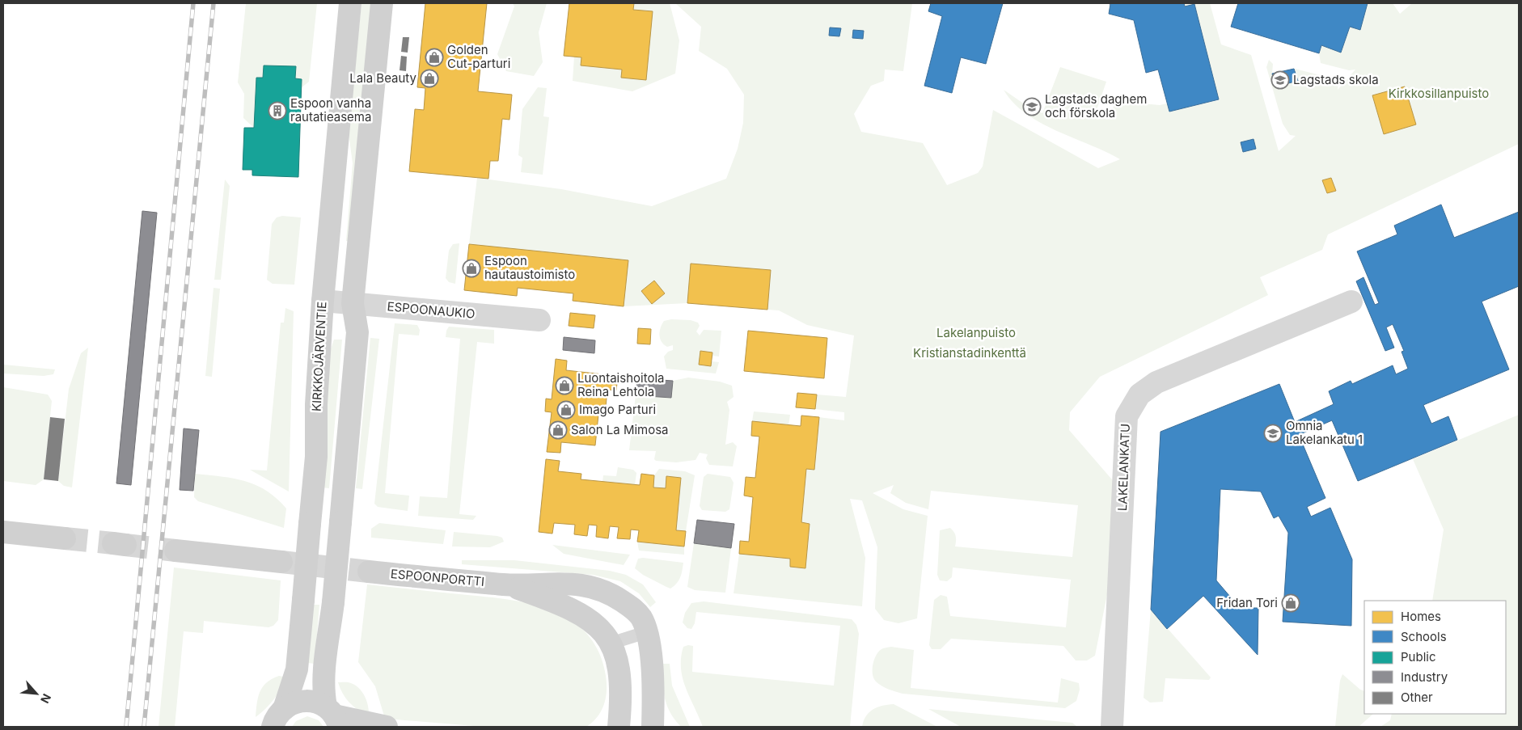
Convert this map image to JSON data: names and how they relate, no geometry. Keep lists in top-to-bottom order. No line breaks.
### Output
{"streets":{"main road":["KIRKKOJÄRVENTIE","ESPOONPORTTI"],"street":["ESPOONAUKIO","LAKELANKATU"]},"crossings":[["ESPOONAUKIO","KIRKKOJÄRVENTIE"]],"parks":["Kirkkosillanpuisto","Lakelanpuisto","Kristianstadinkenttä"],"places":{"shop":["Golden Cut-parturi","Lala Beauty","Espoon hautaustoimisto","Luontaishoitola Reina Lehtola","Imago Parturi","Salon La Mimosa","Fridan Tori"],"school or university":["Lagstads skola","Lagstads daghem och förskola","Omnia Lakelankatu 1"],"building":["Espoon vanha rautatieasema"]},"legend":["Homes","Schools","Public","Industry","Other"],"north":"bottom right"}
